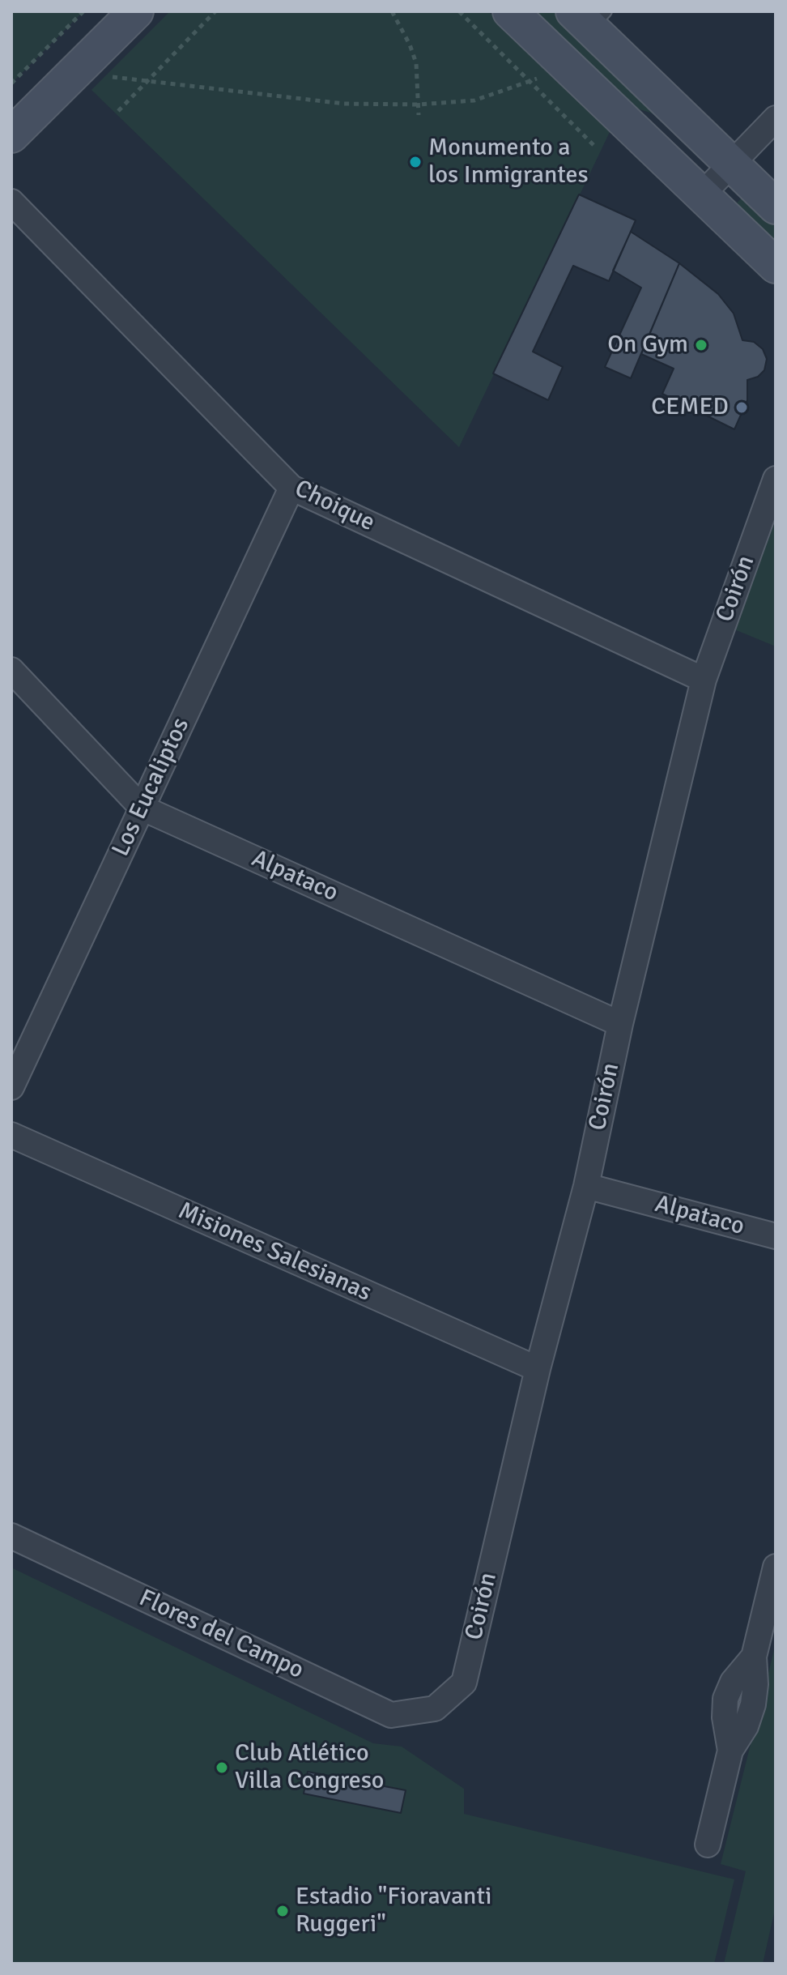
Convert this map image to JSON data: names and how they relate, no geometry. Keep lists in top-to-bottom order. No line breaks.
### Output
{"streets":{"street":["Choique","Coirón","Los Eucaliptos","Alpataco","Misiones Salesianas","Flores del Campo"]},"crossings":[["Choique","Coirón"],["Choique","Los Eucaliptos"],["Coirón","Alpataco"],["Coirón","Misiones Salesianas"],["Coirón","Flores del Campo"],["Los Eucaliptos","Alpataco"]],"places":["Monumento a los Inmigrantes","On Gym","CEMED","Club Atlético Villa Congreso","Estadio \"Fioravanti Ruggeri\""]}
